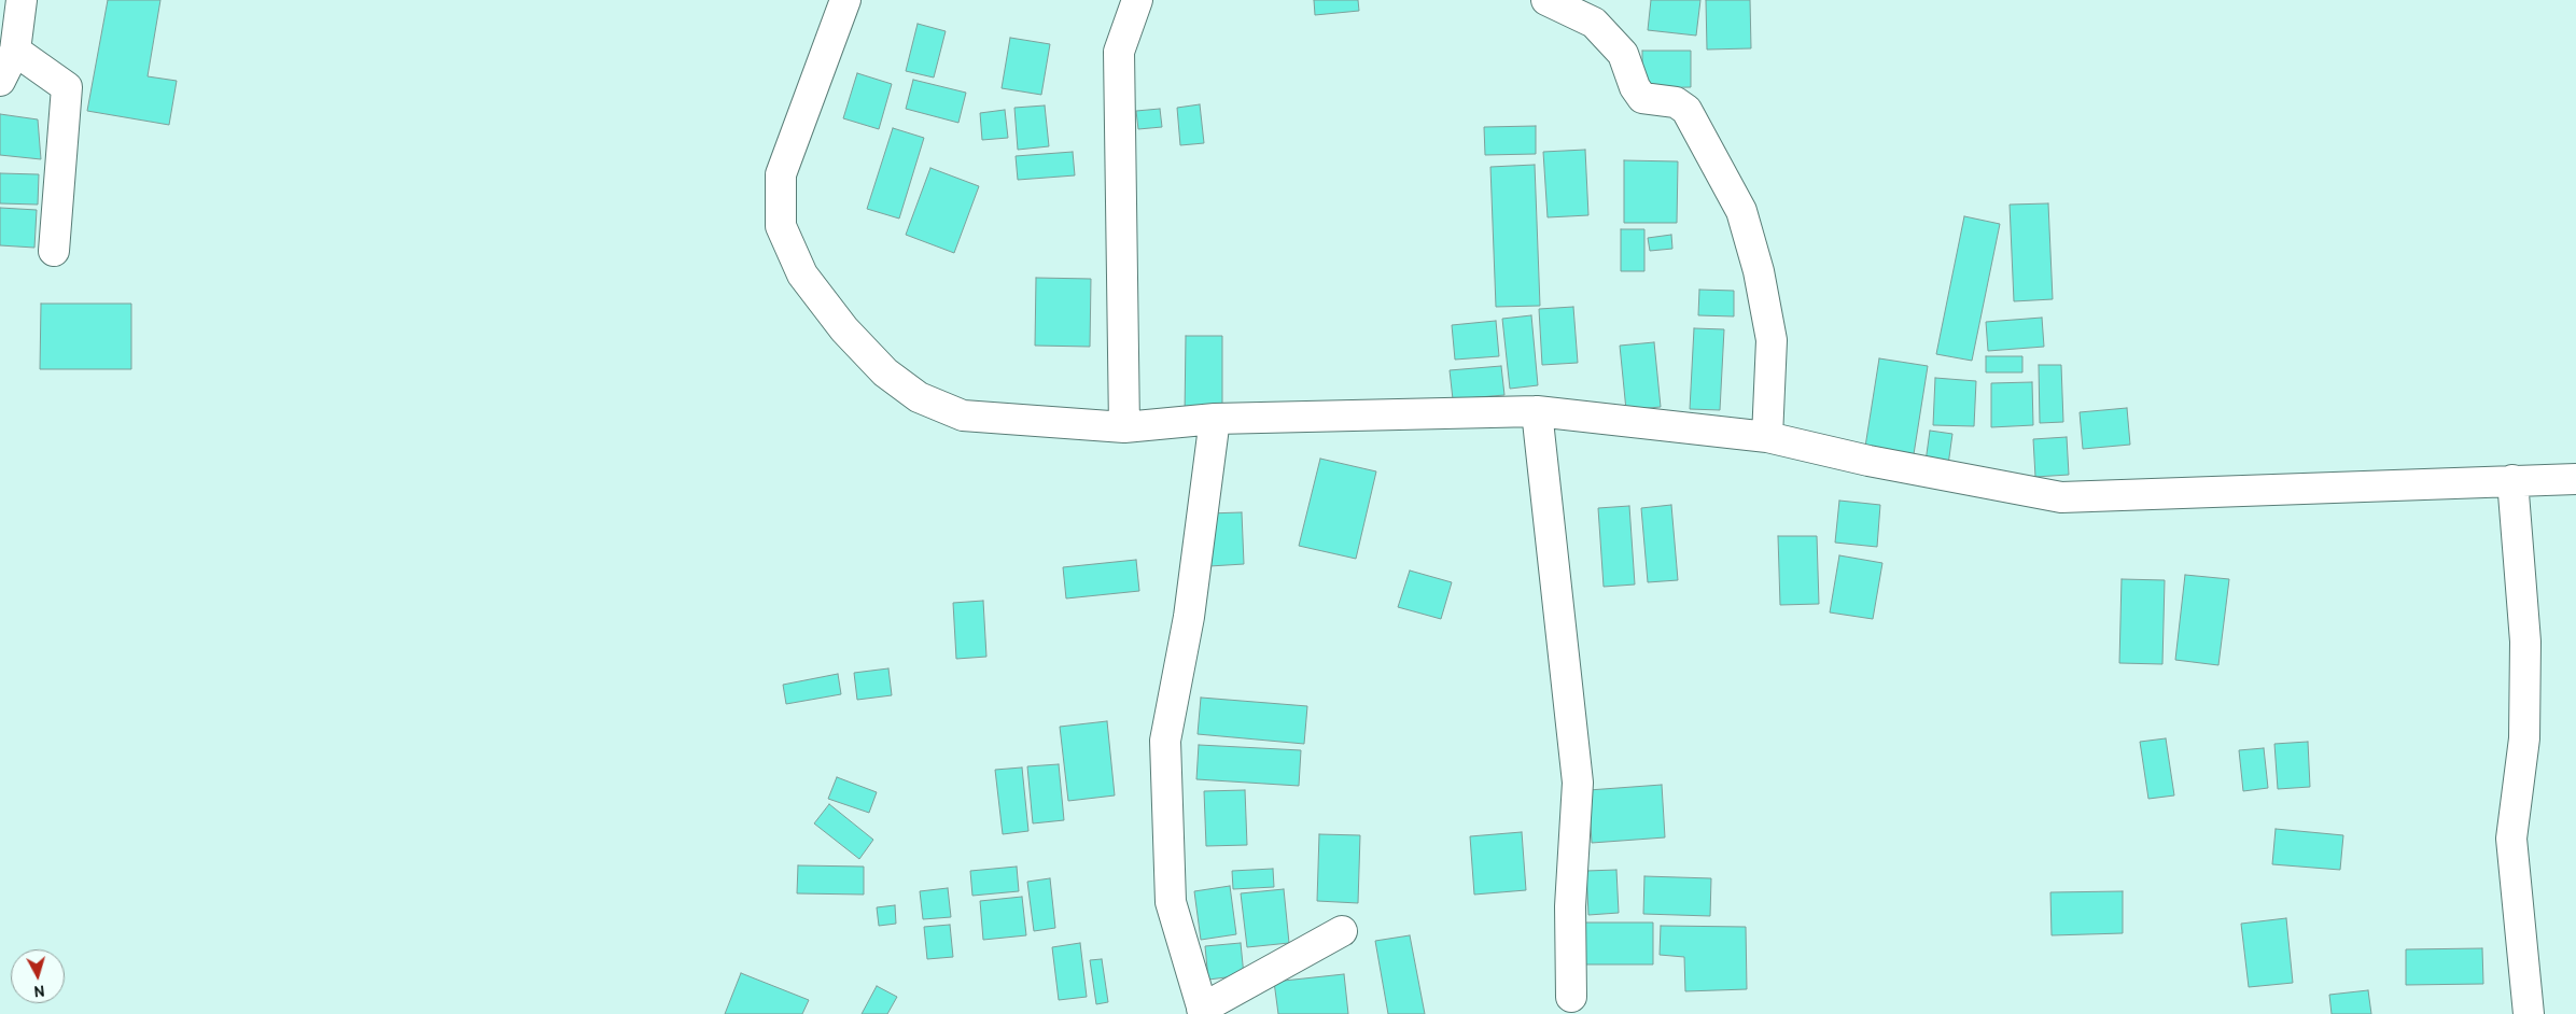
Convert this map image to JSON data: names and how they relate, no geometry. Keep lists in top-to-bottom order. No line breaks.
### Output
{"north":"bottom"}
